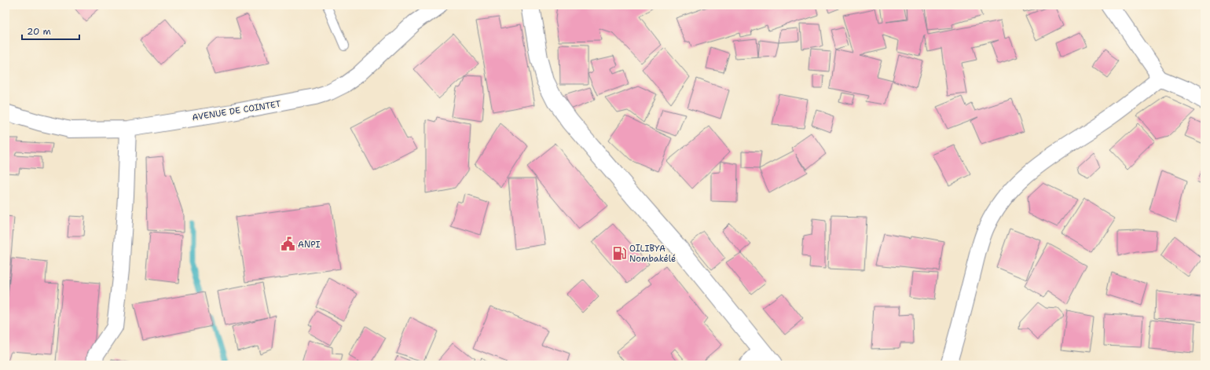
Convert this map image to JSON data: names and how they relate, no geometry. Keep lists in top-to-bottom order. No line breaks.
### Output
{"streets":{"street":["AVENUE DE COINTET"]},"places":{"public building":["ANPI"],"fuel station":["OILIBYA Nombakélé"]},"scale_bar":"20 m"}
